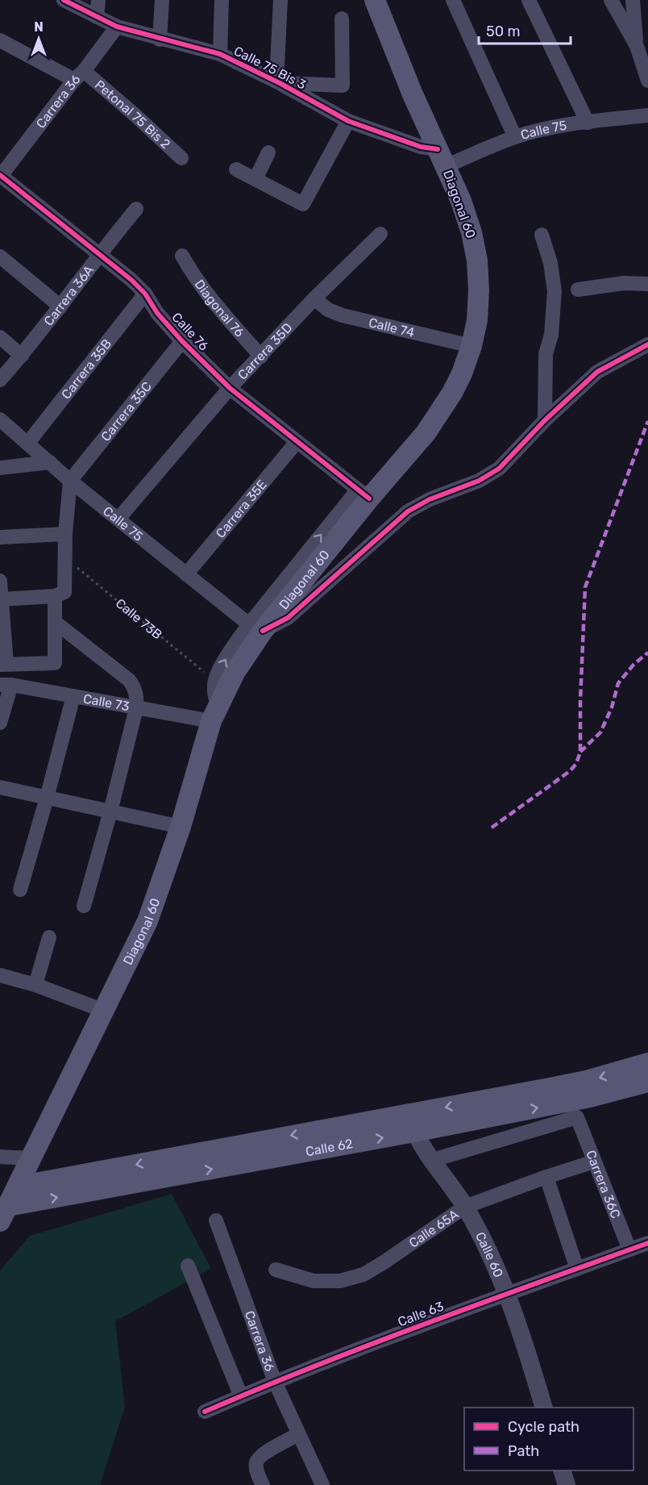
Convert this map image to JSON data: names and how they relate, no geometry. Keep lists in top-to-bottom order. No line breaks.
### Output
{"streets":{"main road":["Diagonal 60","Calle 62"],"street":["Calle 75 Bis 3","Carrera 36","Petonal 75 Bis 2","Calle 75","Carrera 36A","Diagonal 76","Calle 74","Calle 76","Carrera 35D","Carrera 35B","Carrera 35C","Carrera 35E","Calle 73","Carrera 36C","Calle 65A","Calle 60","Calle 63"],"path":["Calle 73B"]},"crossings":[["Calle 75 Bis 3","Carrera 36"],["Calle 75 Bis 3","Calle 75"],["Calle 75 Bis 3","Diagonal 60"],["Carrera 36","Petonal 75 Bis 2"],["Carrera 36","Calle 76"],["Carrera 36","Calle 63"],["Calle 75","Diagonal 60"],["Calle 75","Carrera 35D"],["Calle 75","Carrera 35B"],["Calle 75","Carrera 35C"],["Calle 75","Carrera 35E"],["Diagonal 60","Calle 74"],["Diagonal 60","Calle 76"],["Diagonal 60","Calle 73"],["Diagonal 60","Calle 62"],["Carrera 36A","Calle 76"],["Diagonal 76","Carrera 35D"],["Calle 74","Carrera 35D"],["Calle 76","Carrera 35D"],["Calle 76","Carrera 35B"],["Calle 76","Carrera 35C"],["Calle 76","Carrera 35E"],["Calle 62","Calle 60"],["Carrera 36C","Calle 65A"],["Carrera 36C","Calle 60"],["Carrera 36C","Calle 63"],["Calle 65A","Calle 60"],["Calle 60","Calle 63"]],"legend":["Cycle path","Path"],"scale_bar":"50 m","north":"top"}
